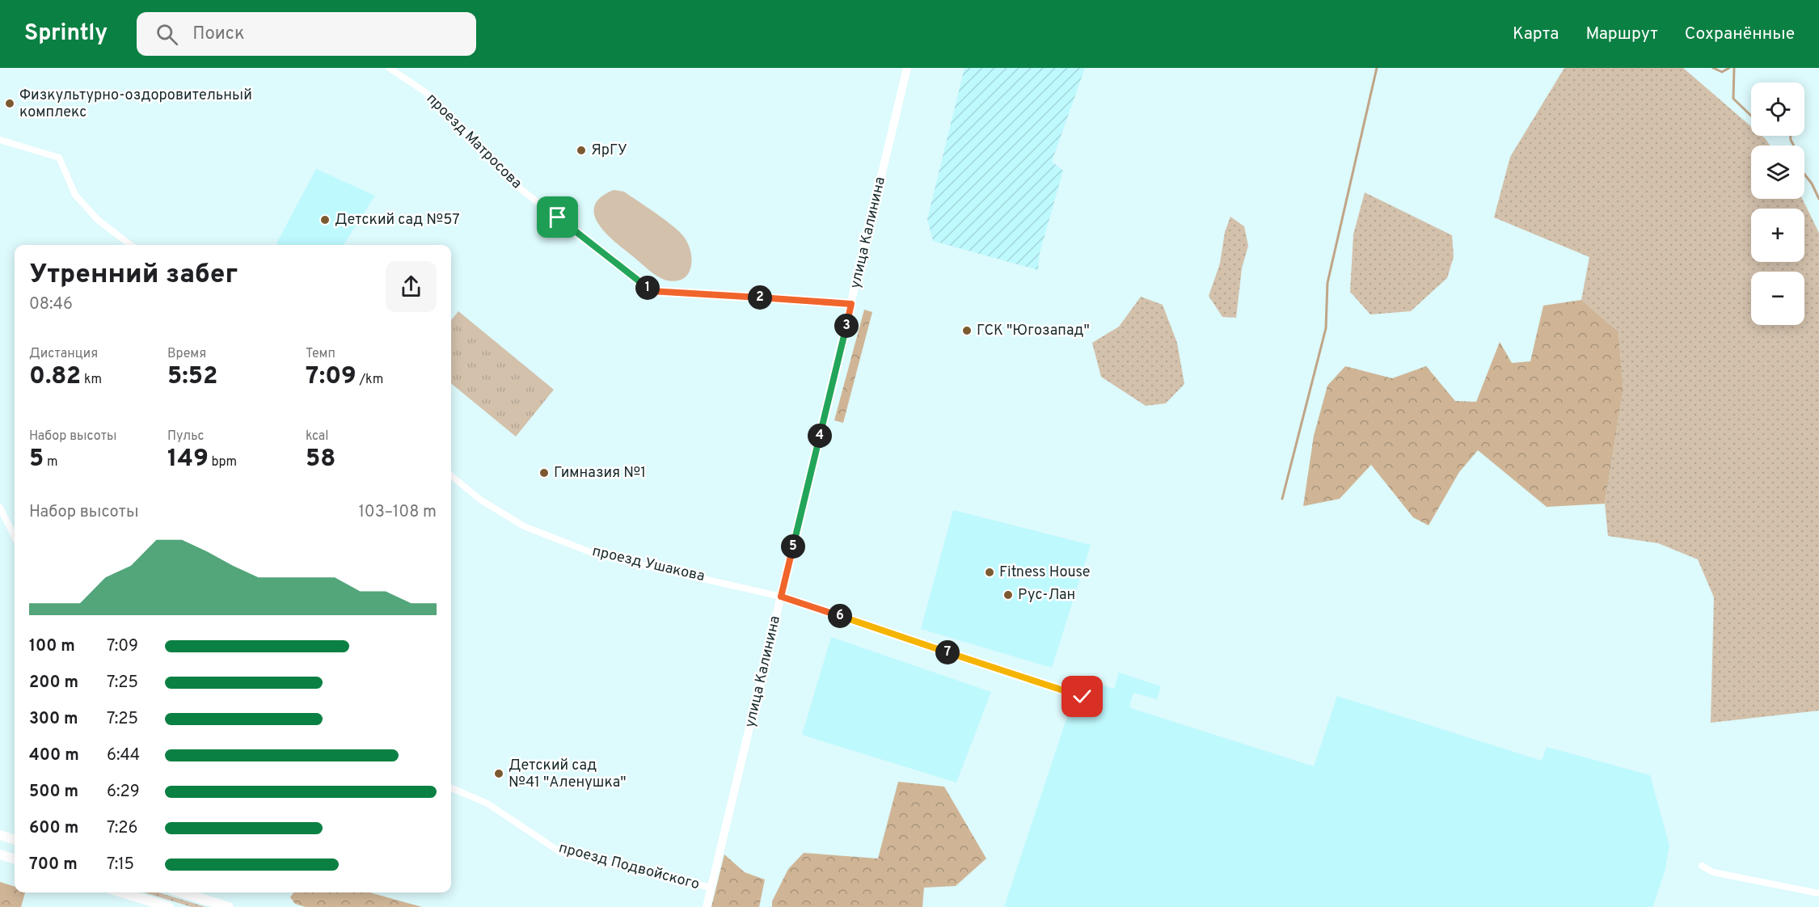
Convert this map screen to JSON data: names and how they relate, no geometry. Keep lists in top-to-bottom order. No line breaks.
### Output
{"streets":{"main road":["улица Калинина"],"street":["проезд Матросова","проезд Ушакова","проезд Подвойского"]},"crossings":[["проезд Матросова","улица Калинина"],["улица Калинина","проезд Ушакова"],["улица Калинина","проезд Подвойского"]],"places":["Физкультурно-оздоровительный комплекс","ЯрГУ","Детский сад №57","ГСК \"Югозапад\"","Гимназия №1","Fitness House","Рус-Лан","Детский сад №41 \"Аленушка\""],"page":{"header":"Sprintly","search":"Поиск","nav":["Карта","Маршрут","Сохранённые"],"map_buttons":["+","−"],"heading":["Утренний забег","08:46"],"pins":["1","2","3","4","5","6","7"],"stats":[["Дистанция","0.82 km"],["Время","5:52"],["Темп","7:09 /km"],["Набор высоты","5 m"],["Пульс","149 bpm"],["kcal","58"]],"chart":["Набор высоты","103–108 m"],"list":[{"name":"100 m","note":"7:09"},{"name":"200 m","note":"7:25"},{"name":"300 m","note":"7:25"},{"name":"400 m","note":"6:44"},{"name":"500 m","note":"6:29"},{"name":"600 m","note":"7:26"},{"name":"700 m","note":"7:15"}]}}
